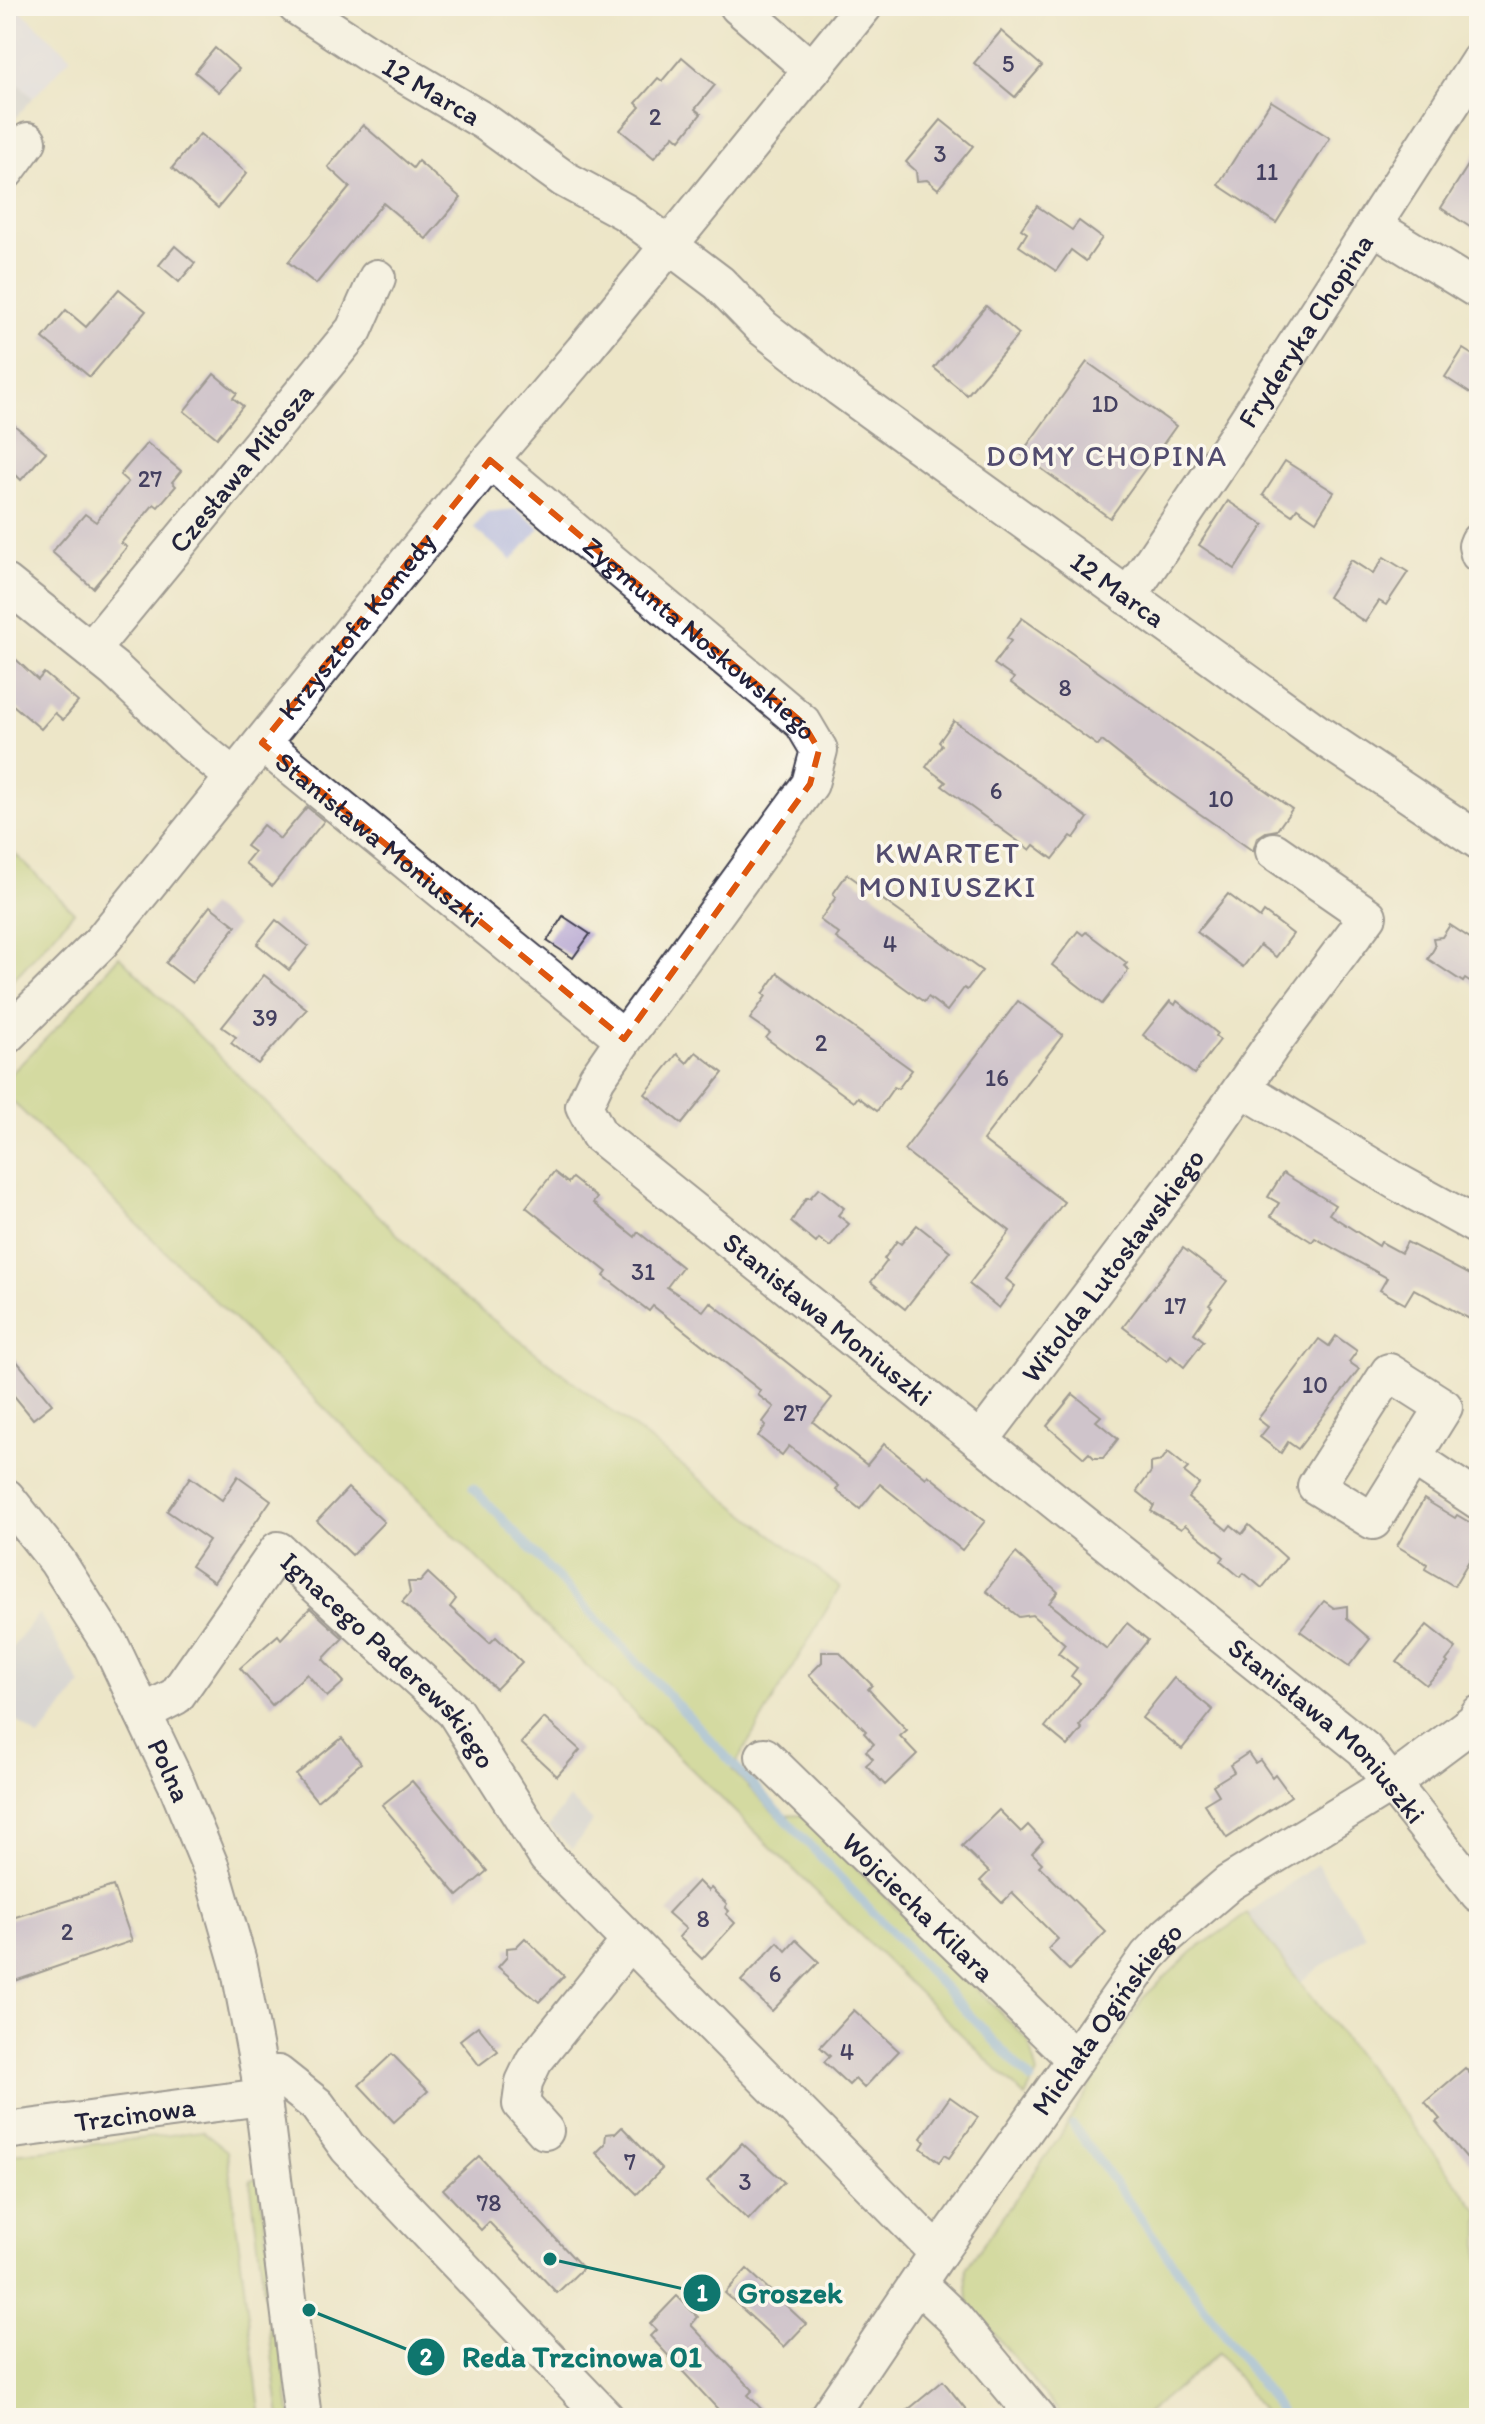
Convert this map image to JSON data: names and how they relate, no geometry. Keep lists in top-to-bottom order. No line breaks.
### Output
{"streets":{"street":["12 Marca","Fryderyka Chopina","Czesława Miłosza","Krzysztofa Komedy","Zygmunta Noskowskiego","Stanisława Moniuszki","Witolda Lutosławskiego","Ignacego Paderewskiego","Polna","Wojciecha Kilara","Michała Ogińskiego","Trzcinowa"]},"crossings":[["12 Marca","Fryderyka Chopina"],["12 Marca","Krzysztofa Komedy"],["Krzysztofa Komedy","Zygmunta Noskowskiego"],["Krzysztofa Komedy","Stanisława Moniuszki"],["Zygmunta Noskowskiego","Stanisława Moniuszki"],["Stanisława Moniuszki","Witolda Lutosławskiego"],["Stanisława Moniuszki","Michała Ogińskiego"],["Ignacego Paderewskiego","Polna"],["Ignacego Paderewskiego","Michała Ogińskiego"],["Polna","Trzcinowa"],["Wojciecha Kilara","Michała Ogińskiego"]],"districts":["DOMY CHOPINA","KWARTET MONIUSZKI"],"places":["Groszek","Reda Trzcinowa 01"],"house_numbers":["5","2","3","11","1D","27","8","6","10","4","39","2","16","31","17","10","27","8","2","6","4","7","3","78"]}
